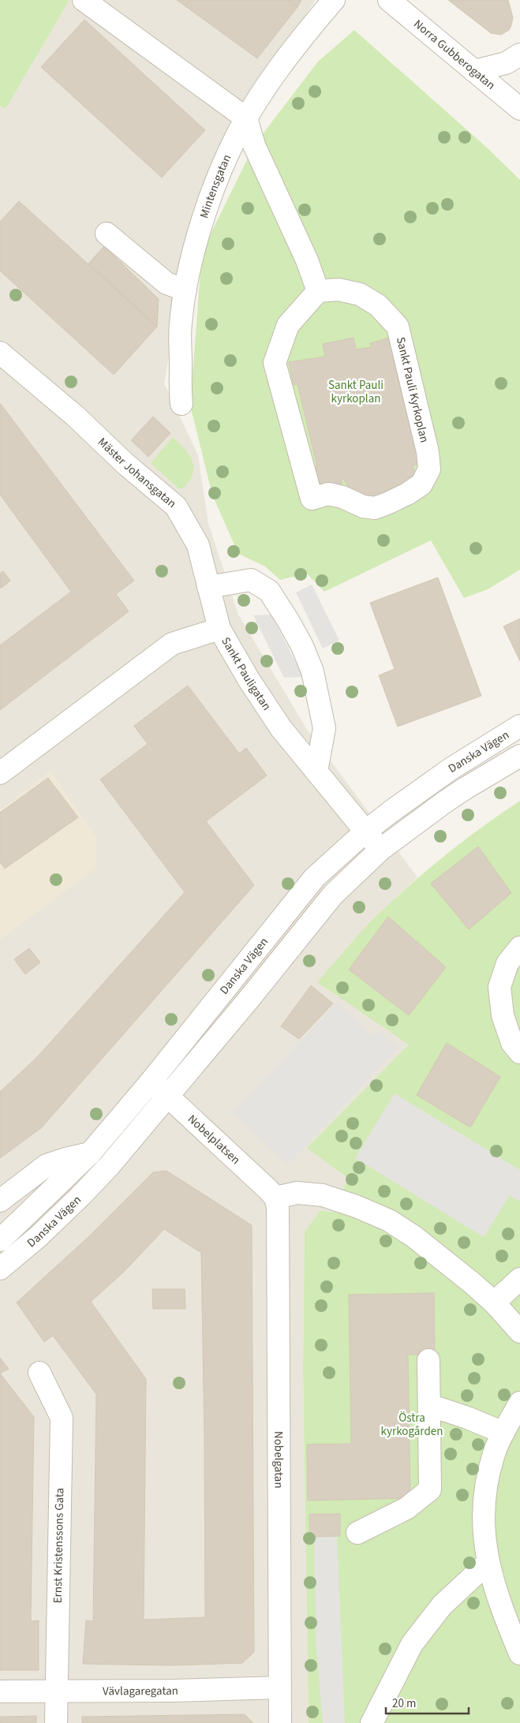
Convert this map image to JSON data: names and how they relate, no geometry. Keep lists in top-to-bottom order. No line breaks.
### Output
{"streets":{"street":["Norra Gubberogatan","Mintensgatan","Sankt Pauli Kyrkoplan","Mäster Johansgatan","Sankt Pauligatan","Danska Vägen","Nobelplatsen","Nobelgatan","Ernst Kristenssons Gata","Vävlagaregatan"]},"crossings":[["Mäster Johansgatan","Sankt Pauligatan"],["Sankt Pauligatan","Danska Vägen"],["Danska Vägen","Nobelplatsen"],["Nobelplatsen","Nobelgatan"],["Nobelgatan","Vävlagaregatan"],["Ernst Kristenssons Gata","Vävlagaregatan"]],"parks":["Sankt Pauli kyrkoplan","Östra kyrkogården"],"scale_bar":"20 m"}
